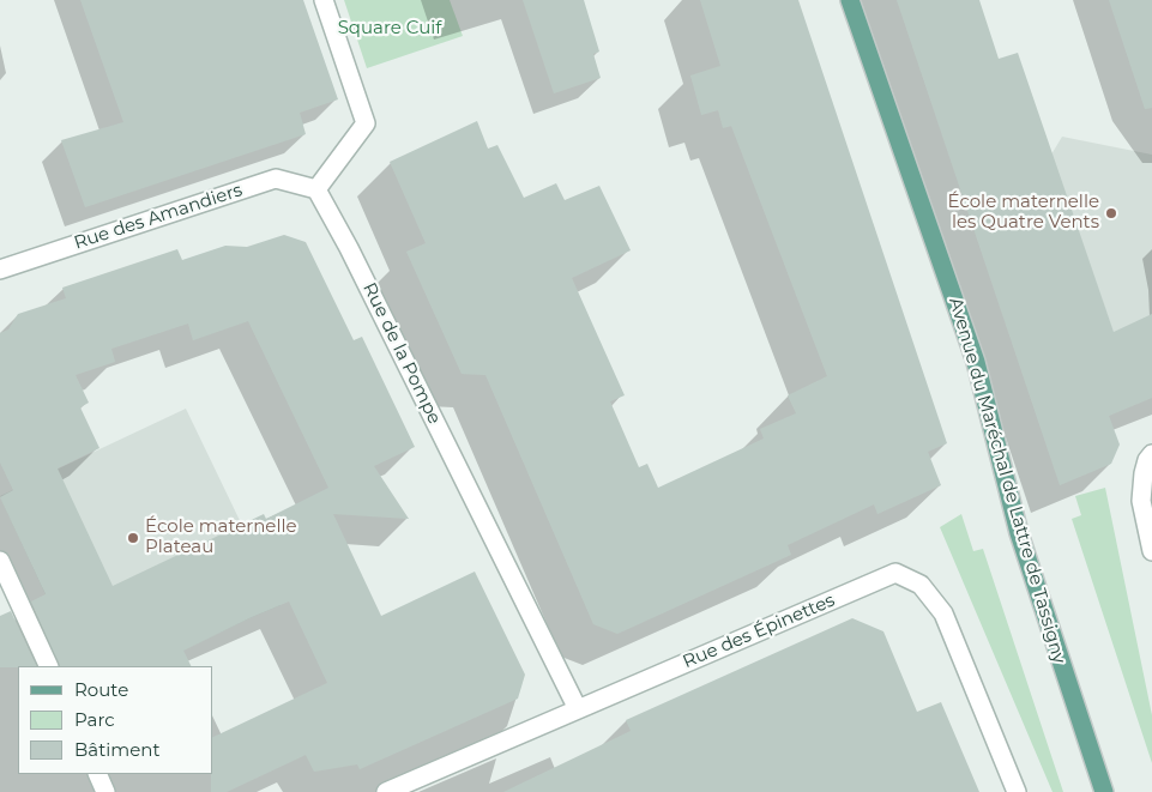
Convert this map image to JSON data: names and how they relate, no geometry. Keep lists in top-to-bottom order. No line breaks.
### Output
{"streets":{"main road":["Avenue du Maréchal de Lattre de Tassigny"],"street":["Rue des Amandiers","Rue de la Pompe","Rue des Épinettes"]},"crossings":[["Rue des Amandiers","Rue de la Pompe"],["Rue de la Pompe","Rue des Épinettes"]],"parks":["Square Cuif"],"places":["École maternelle les Quatre Vents","École maternelle Plateau"],"legend":["Route","Parc","Bâtiment"]}
